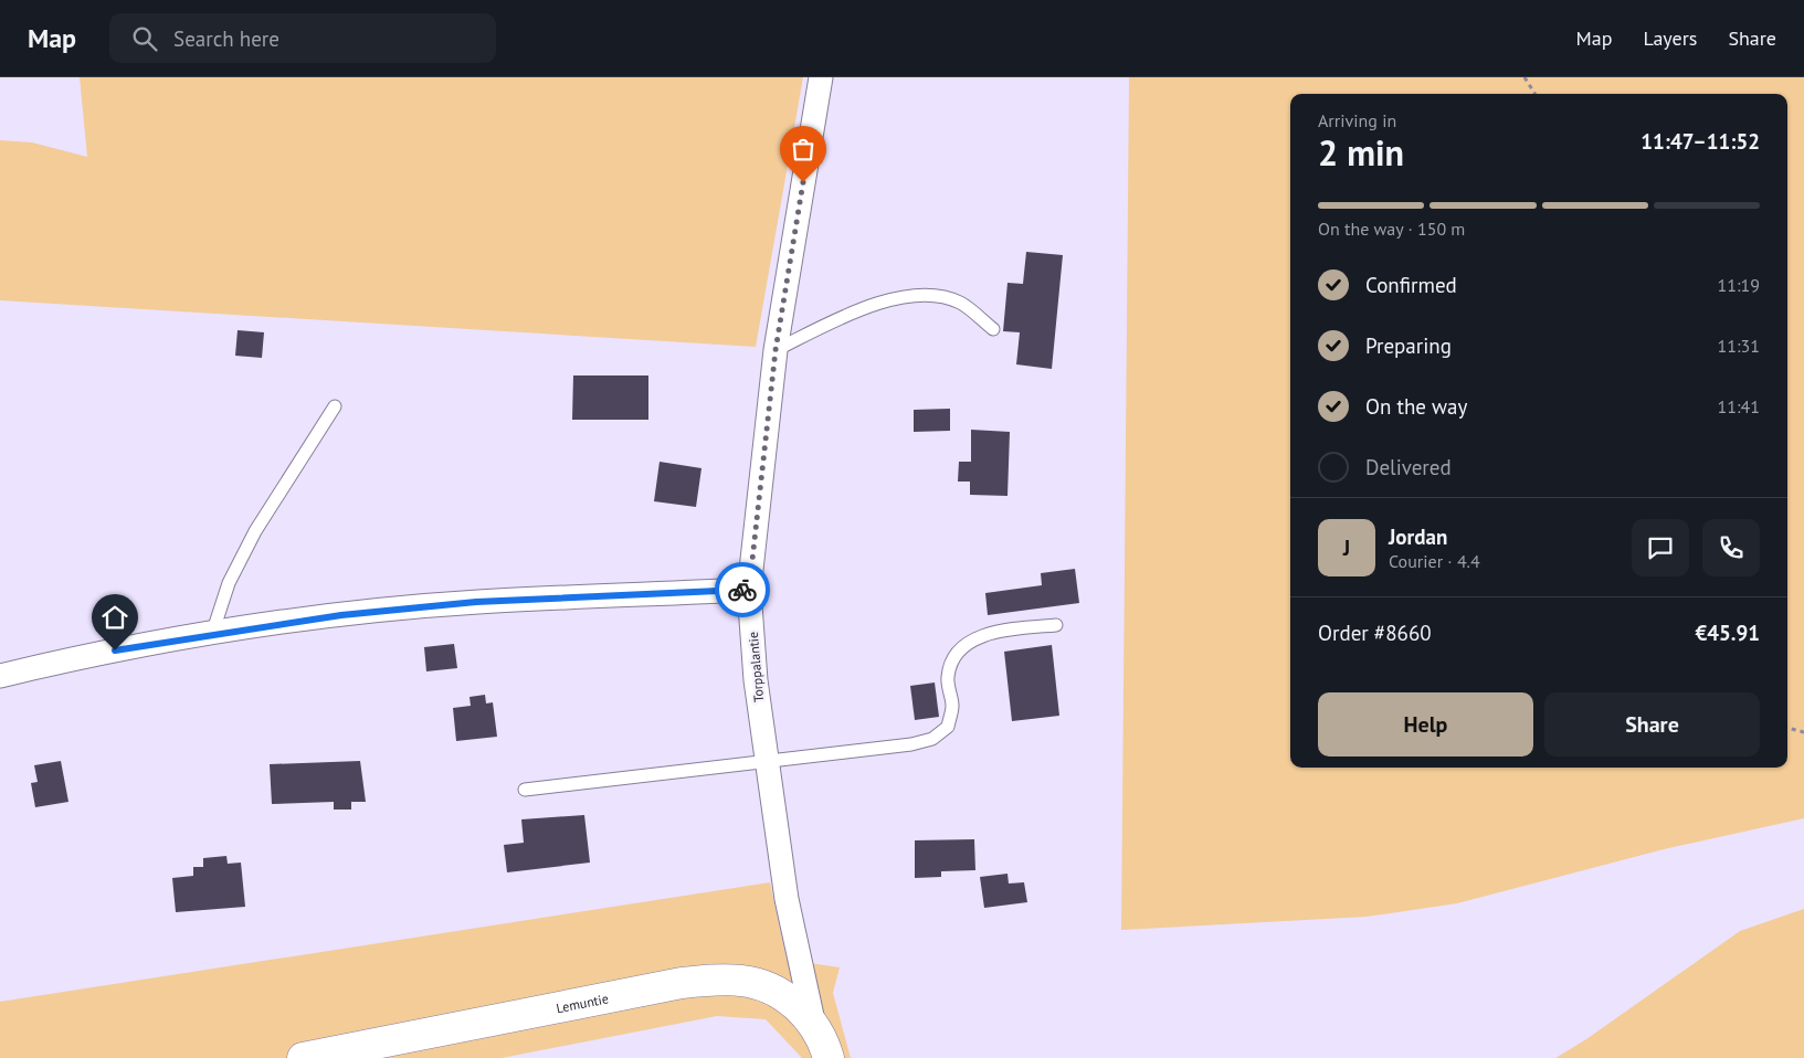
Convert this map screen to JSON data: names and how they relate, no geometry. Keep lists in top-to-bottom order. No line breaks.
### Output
{"streets":{"street":["Torppalantie","Lemuntie"]},"crossings":[["Torppalantie","Lemuntie"]],"page":{"header":"Map","search":"Search here","nav":["Map","Layers","Share"],"heading":["2 min","Arriving in","11:47–11:52"],"panel":["Jordan","Courier · 4.4","Order #8660","€45.91"],"bar":"On the way · 150 m","list":[["Confirmed","11:19"],["Preparing","11:31"],["On the way","11:41"],"Delivered"],"round":"J","buttons":["Help","Share"]}}
